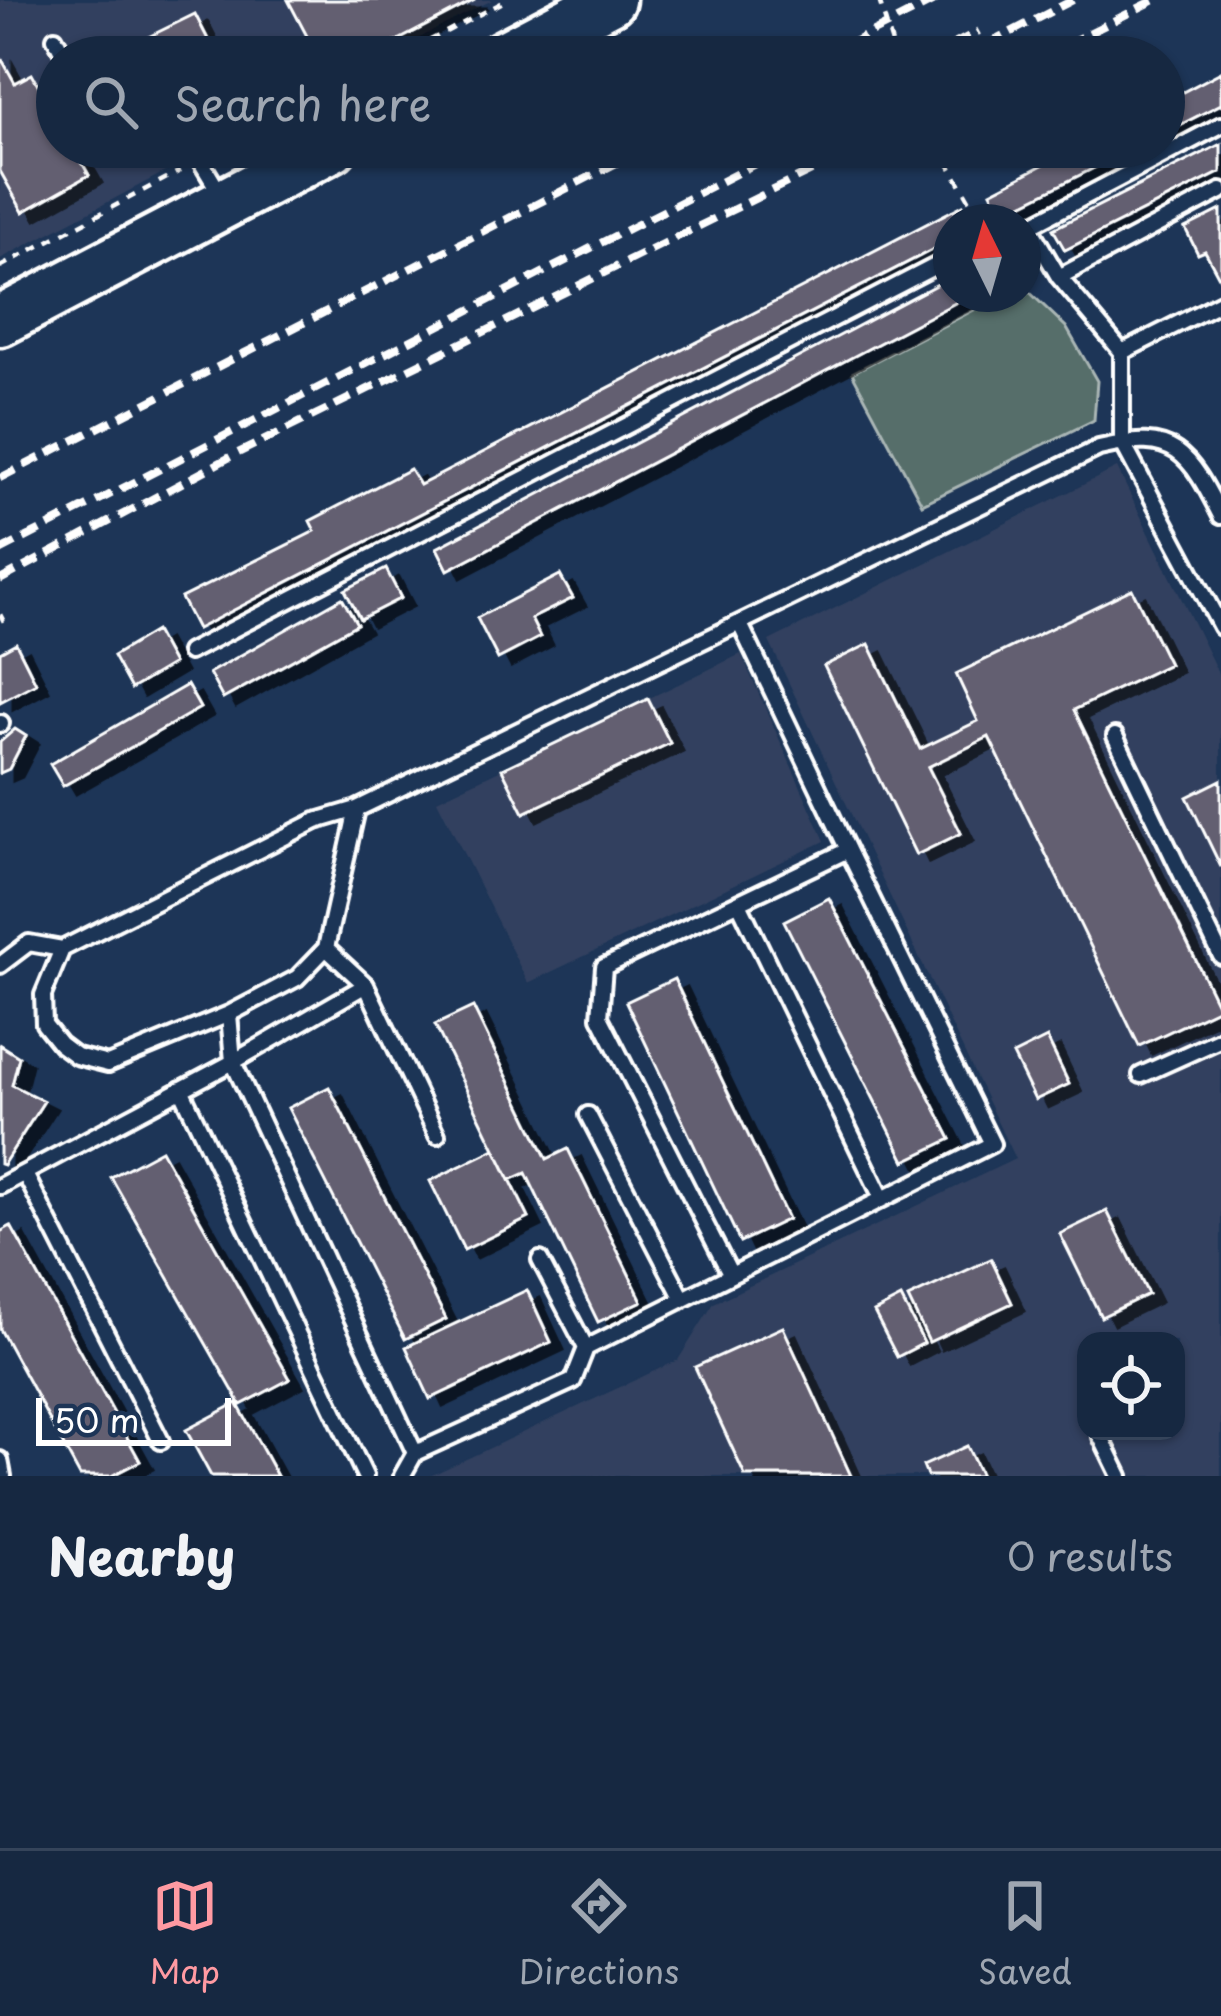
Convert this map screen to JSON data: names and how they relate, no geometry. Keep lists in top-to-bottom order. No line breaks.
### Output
{"scale_bar":"50 m","north":"top","page":{"search":"Search here","scale":"50 m","heading":["Nearby","0 results"],"nav":["Map","Directions","Saved"]}}
